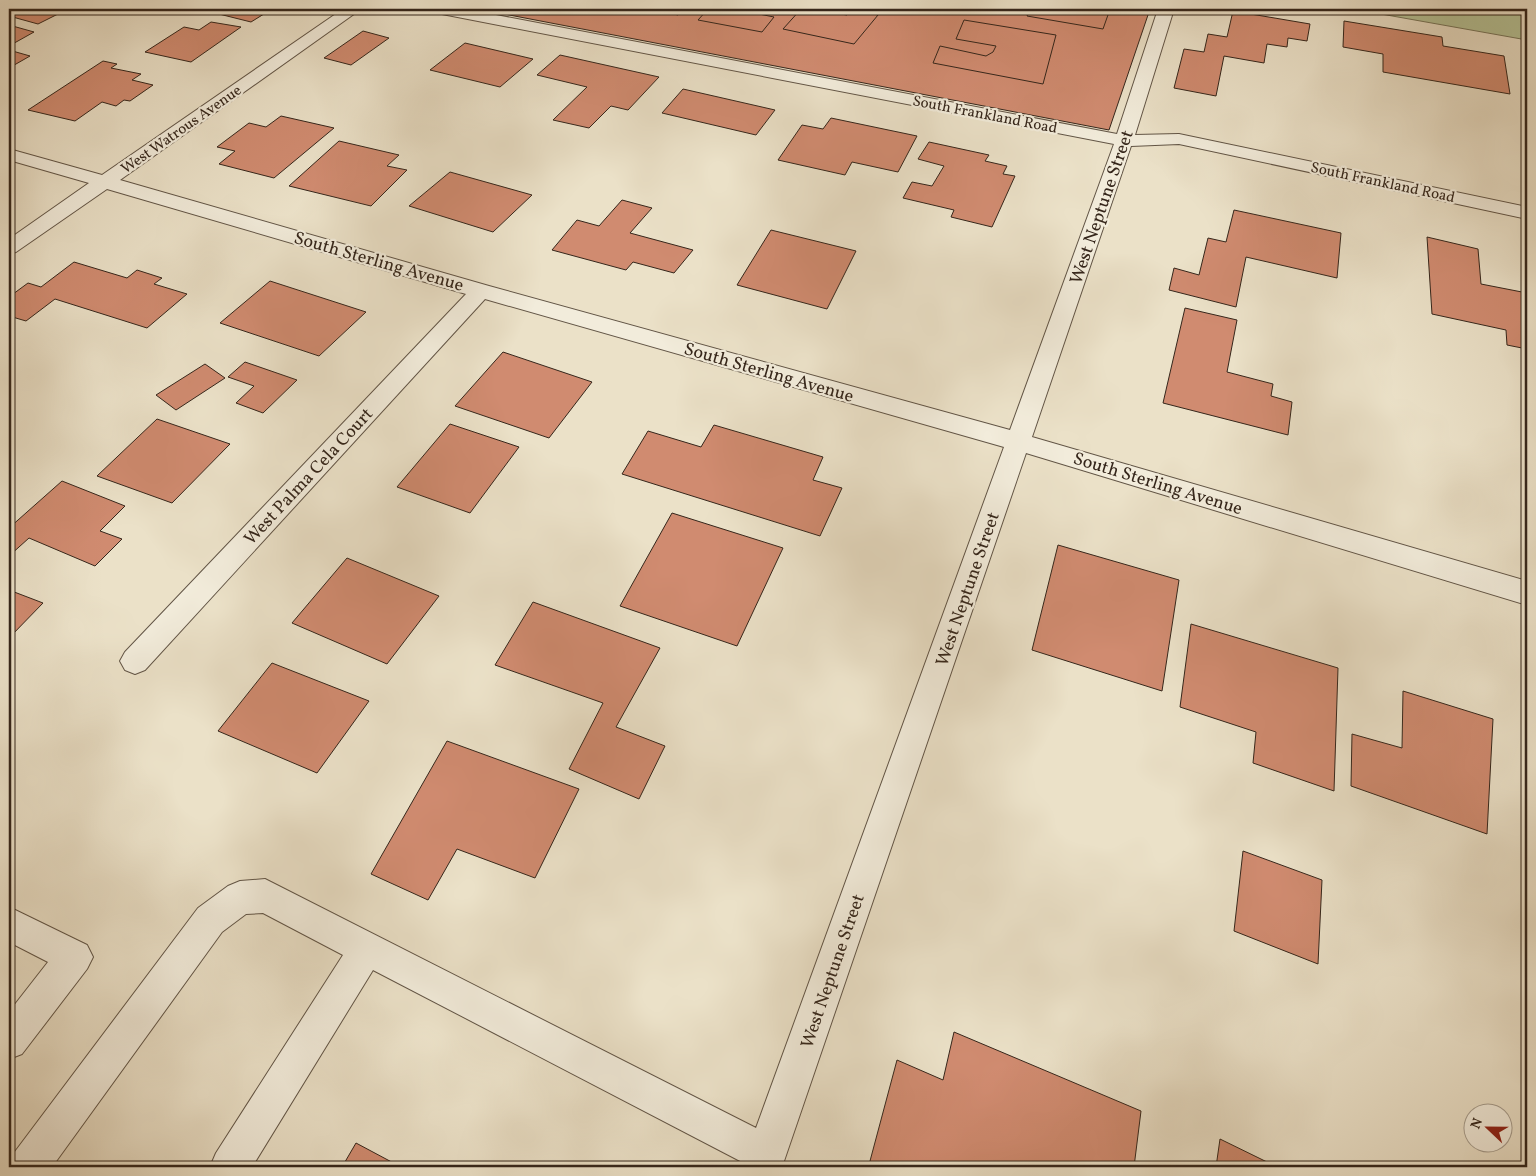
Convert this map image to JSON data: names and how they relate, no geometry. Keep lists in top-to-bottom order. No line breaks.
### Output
{"streets":{"street":["South Frankland Road","West Watrous Avenue","West Neptune Street","South Sterling Avenue","West Palma Cela Court"]},"crossings":[["South Frankland Road","West Neptune Street"],["West Watrous Avenue","South Sterling Avenue"],["West Neptune Street","South Sterling Avenue"],["South Sterling Avenue","West Palma Cela Court"]],"north":"left"}
